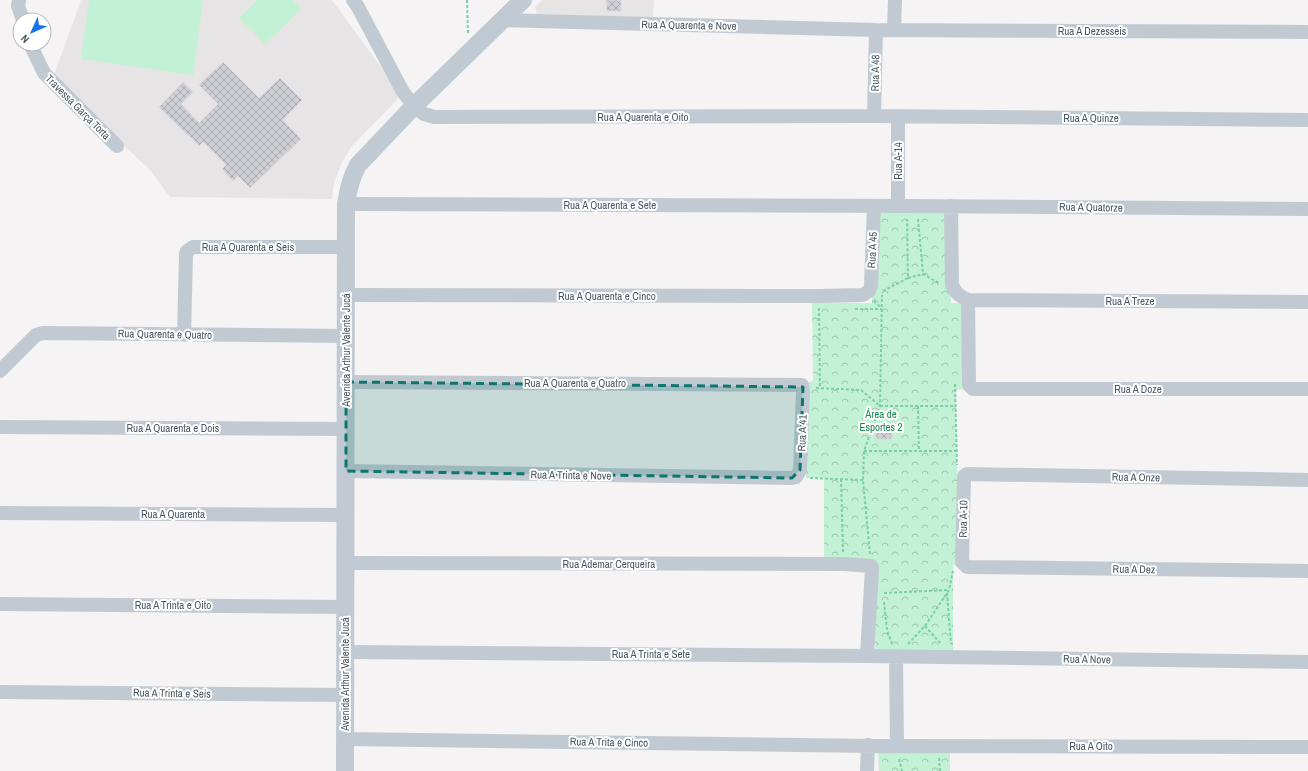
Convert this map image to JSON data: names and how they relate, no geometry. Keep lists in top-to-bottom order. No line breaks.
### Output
{"streets":{"street":["Rua A Quarenta e Nove","Rua A Dezesseis","Rua A 48","Travessa Garça Torta","Rua A Quarenta e Oito","Rua A Quinze","Rua A-14","Rua A Quarenta e Sete","Rua A Quatorze","Rua A Quarenta e Seis","Rua A 45","Rua A Quarenta e Cinco","Rua A Treze","Rua Quarenta e Quatro","Avenida Arthur Valente Jucá","Rua A Quarenta e Quatro","Rua A Doze","Rua A Quarenta e Dois","Rua A 41","Rua A Trinta e Nove","Rua A Onze","Rua A Quarenta","Rua A-10","Rua Ademar Cerqueira","Rua A Dez","Rua A Trinta e Oito","Rua A Trinta e Sete","Rua A Nove","Rua A Trinta e Seis","Rua A Trita e Cinco","Rua A Oito"]},"crossings":[["Rua A Quarenta e Nove","Rua A Dezesseis"],["Rua A Quarenta e Nove","Rua A 48"],["Rua A Quarenta e Nove","Avenida Arthur Valente Jucá"],["Rua A Dezesseis","Rua A 48"],["Rua A 48","Rua A Quarenta e Oito"],["Rua A 48","Rua A Quinze"],["Rua A Quarenta e Oito","Rua A Quinze"],["Rua A Quarenta e Oito","Avenida Arthur Valente Jucá"],["Rua A Quinze","Rua A-14"],["Rua A-14","Rua A Quatorze"],["Rua A Quarenta e Sete","Rua A Quatorze"],["Rua A Quarenta e Sete","Rua A 45"],["Rua A Quarenta e Sete","Avenida Arthur Valente Jucá"],["Rua A Quatorze","Rua A 45"],["Rua A Quarenta e Seis","Rua Quarenta e Quatro"],["Rua A Quarenta e Seis","Avenida Arthur Valente Jucá"],["Rua A 45","Rua A Quarenta e Cinco"],["Rua A Quarenta e Cinco","Avenida Arthur Valente Jucá"],["Rua A Treze","Rua A Doze"],["Rua Quarenta e Quatro","Avenida Arthur Valente Jucá"],["Avenida Arthur Valente Jucá","Rua A Quarenta e Quatro"],["Avenida Arthur Valente Jucá","Rua A Quarenta e Dois"],["Avenida Arthur Valente Jucá","Rua A Trinta e Nove"],["Avenida Arthur Valente Jucá","Rua A Quarenta"],["Avenida Arthur Valente Jucá","Rua Ademar Cerqueira"],["Avenida Arthur Valente Jucá","Rua A Trinta e Oito"],["Avenida Arthur Valente Jucá","Rua A Trinta e Sete"],["Avenida Arthur Valente Jucá","Rua A Trinta e Seis"],["Avenida Arthur Valente Jucá","Rua A Trita e Cinco"],["Rua A Quarenta e Quatro","Rua A 41"],["Rua A 41","Rua A Trinta e Nove"],["Rua A Onze","Rua A-10"],["Rua A-10","Rua A Dez"],["Rua A Trinta e Sete","Rua A Nove"],["Rua A Trita e Cinco","Rua A Oito"]],"parks":["Área de Esportes 2"],"north":"bottom left"}
